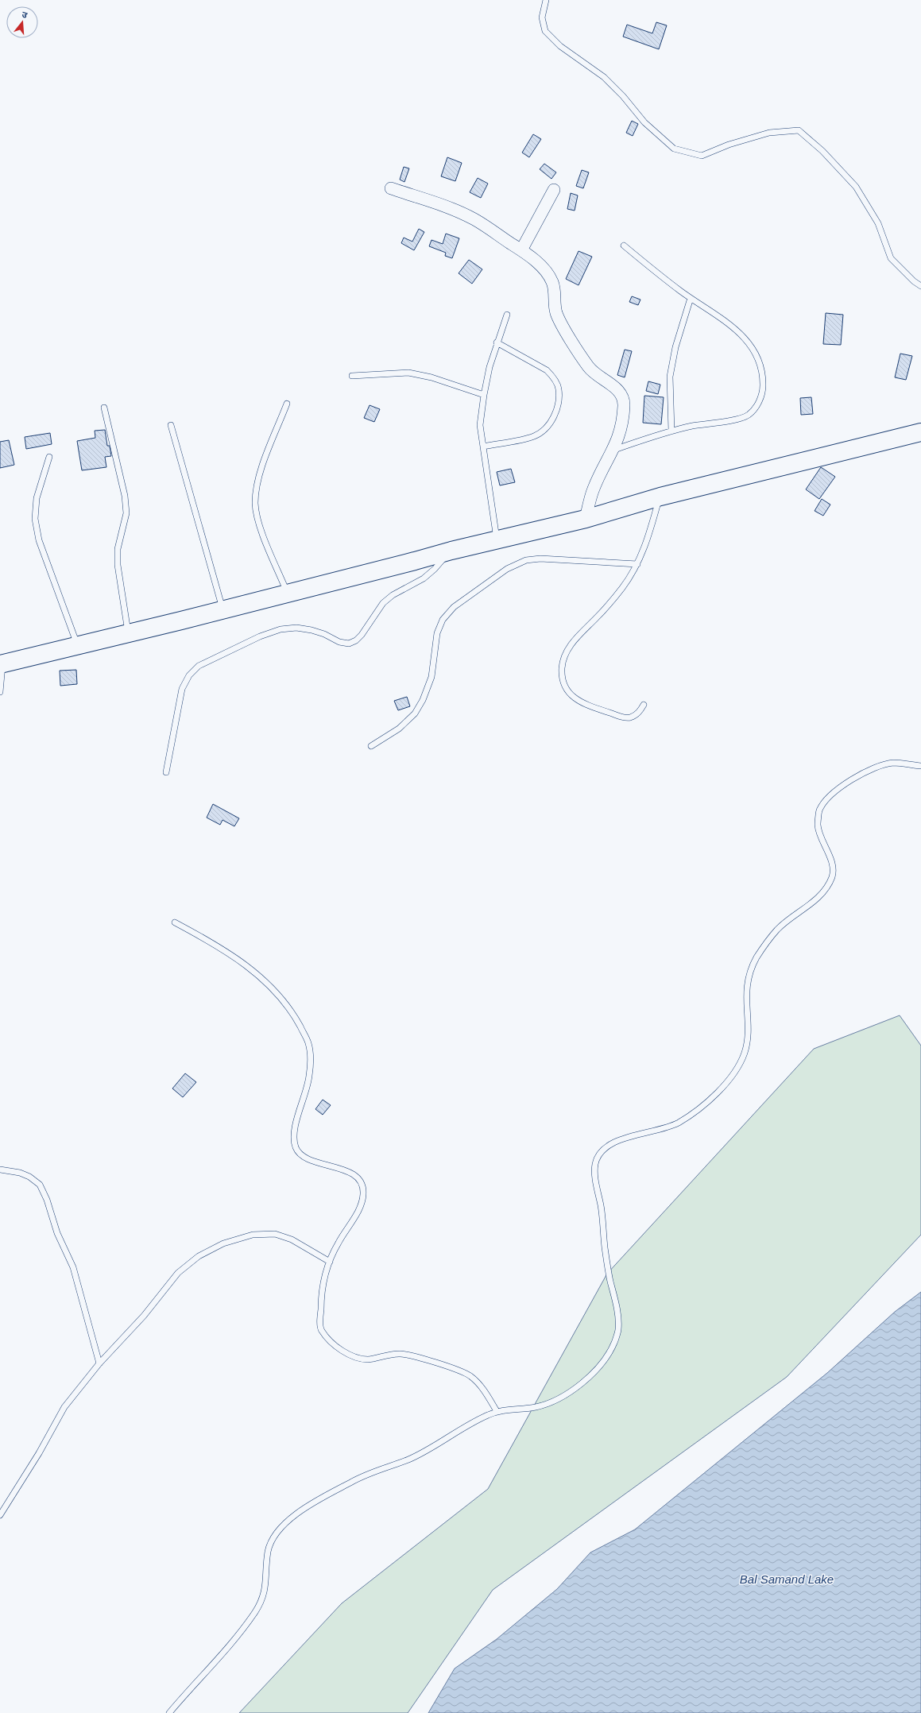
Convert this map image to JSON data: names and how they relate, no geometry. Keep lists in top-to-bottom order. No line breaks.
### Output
{"water":["Bal Samand Lake"],"north":"top"}
